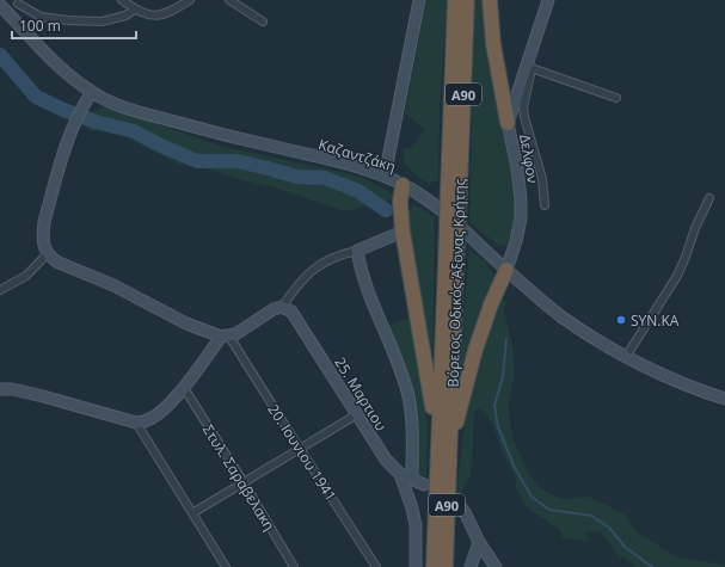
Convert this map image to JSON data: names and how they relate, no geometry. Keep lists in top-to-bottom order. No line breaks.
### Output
{"streets":{"highway":["Α90","Βόρειος Οδικός Άξονας Κρήτης"],"main road":["Καζαντζάκη","Δελφον","25. Μαρτιου"],"street":["20. Ιουνιου 1941","Στυλ. Σαραβελακη"]},"crossings":[["Καζαντζάκη","Δελφον"]],"places":["SYN.KA"],"scale_bar":"100 m"}
